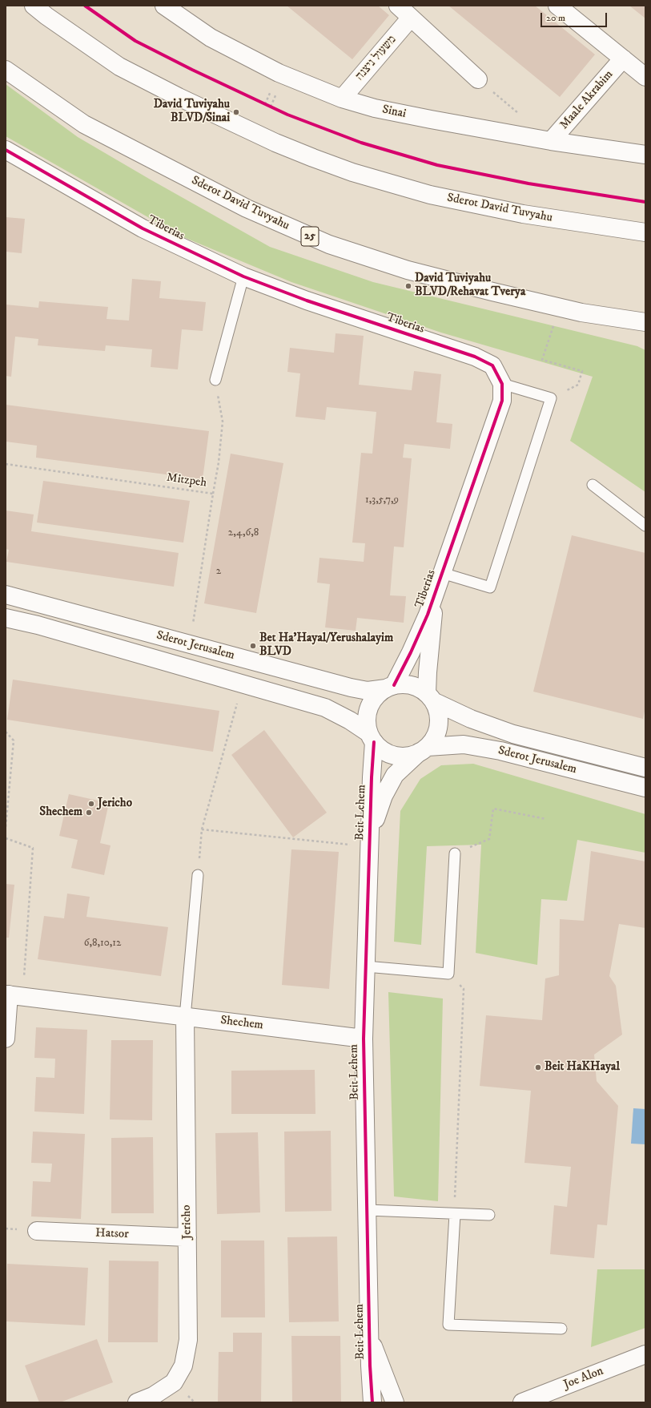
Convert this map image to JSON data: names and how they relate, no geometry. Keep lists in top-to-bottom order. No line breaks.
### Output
{"streets":{"main road":["משעול ניצנה","Maale Akrabim","Sinai","Sderot David Tuvyahu","Tiberias","25","Sderot Jerusalem","Beit Lehem","Shechem","Jericho","Hatsor","Joe Alon"],"path":["Mitzpeh"]},"crossings":[["משעול ניצנה","Sinai"],["Maale Akrabim","Sinai"],["Tiberias","Sderot Jerusalem"],["Tiberias","Beit Lehem"],["Mitzpeh","Sderot Jerusalem"],["Sderot Jerusalem","Beit Lehem"],["Beit Lehem","Shechem"],["Shechem","Jericho"],["Jericho","Hatsor"]],"places":["David Tuviyahu BLVD/Sinai","David Tuviyahu BLVD/Rehavat Tverya","Bet Ha'Hayal/Yerushalayim BLVD","Jericho","Shechem","Beit HaKHayal"],"house_numbers":["1,3,5,7,9","2,4,6,8","2","6,8,10,12"],"scale_bar":"20 m"}
